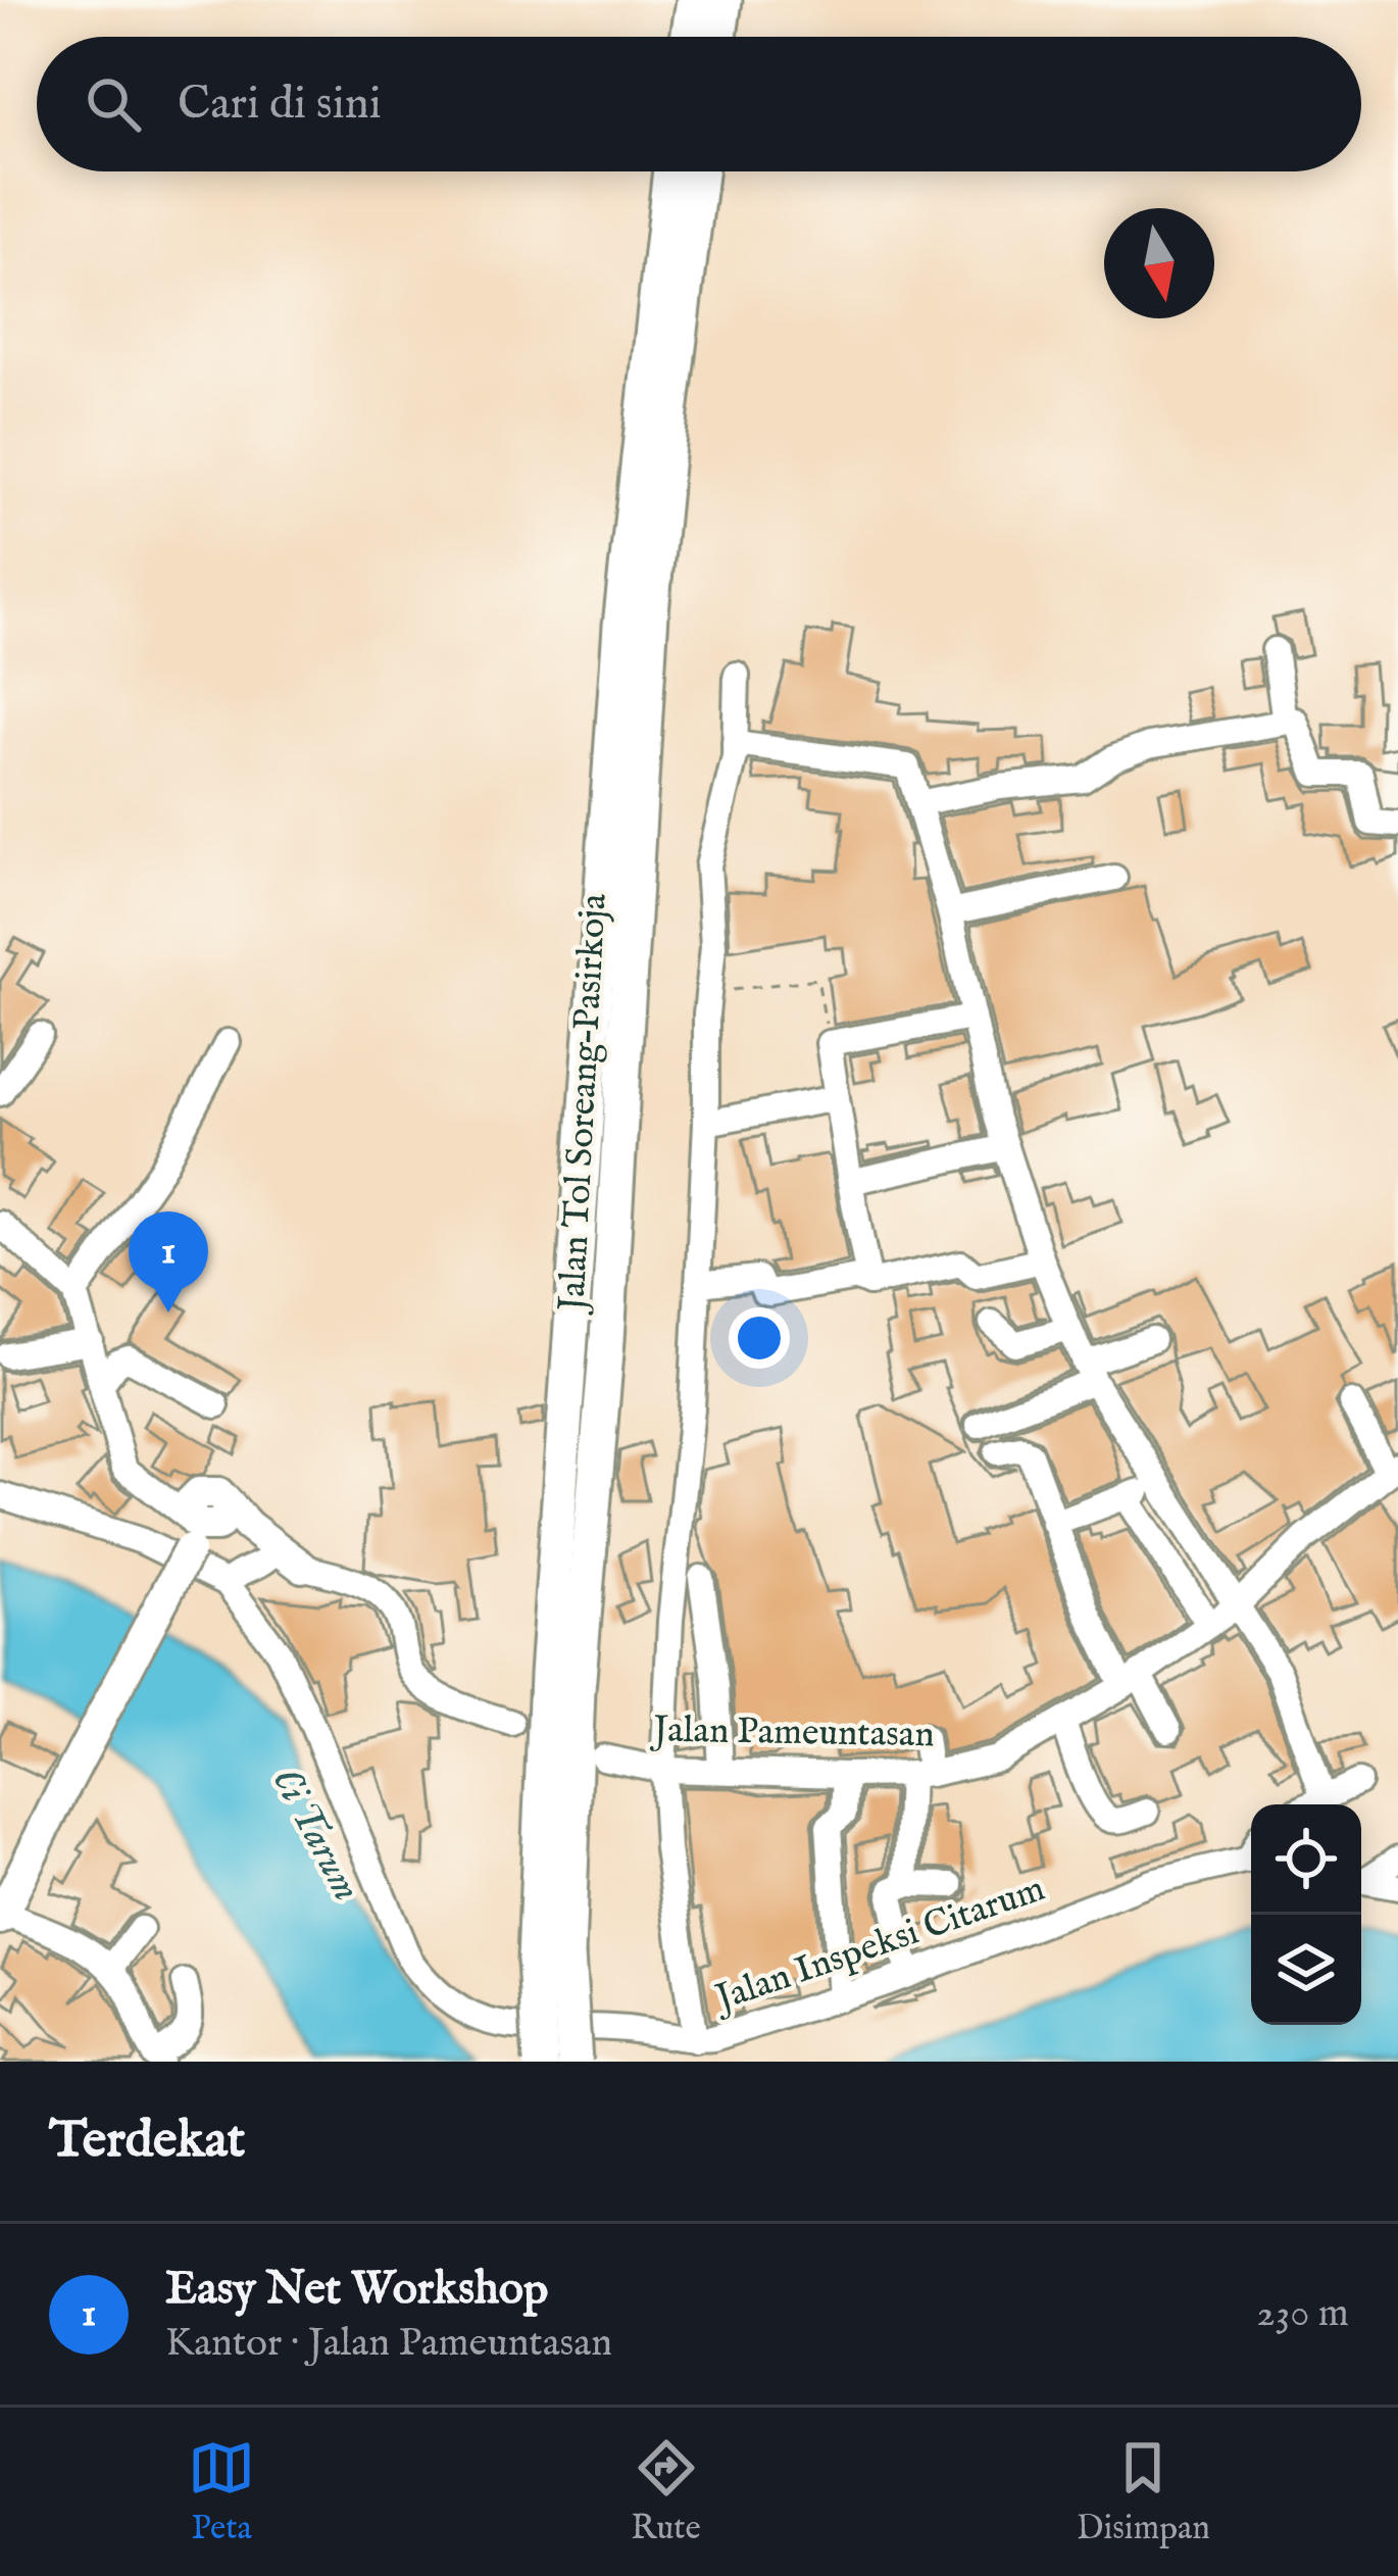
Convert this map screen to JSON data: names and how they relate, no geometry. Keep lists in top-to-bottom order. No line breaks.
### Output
{"streets":{"highway":["Jalan Tol Soreang–Pasirkoja"],"street":["Jalan Pameuntasan","Jalan Inspeksi Citarum"]},"water":["Ci Tarum"],"north":"bottom","page":{"search":"Cari di sini","pins":"1","heading":"Terdekat","list":[{"mark":"1","name":"Easy Net Workshop","note":"Kantor · Jalan Pameuntasan","value":"230 m"}],"nav":["Peta","Rute","Disimpan"]}}
